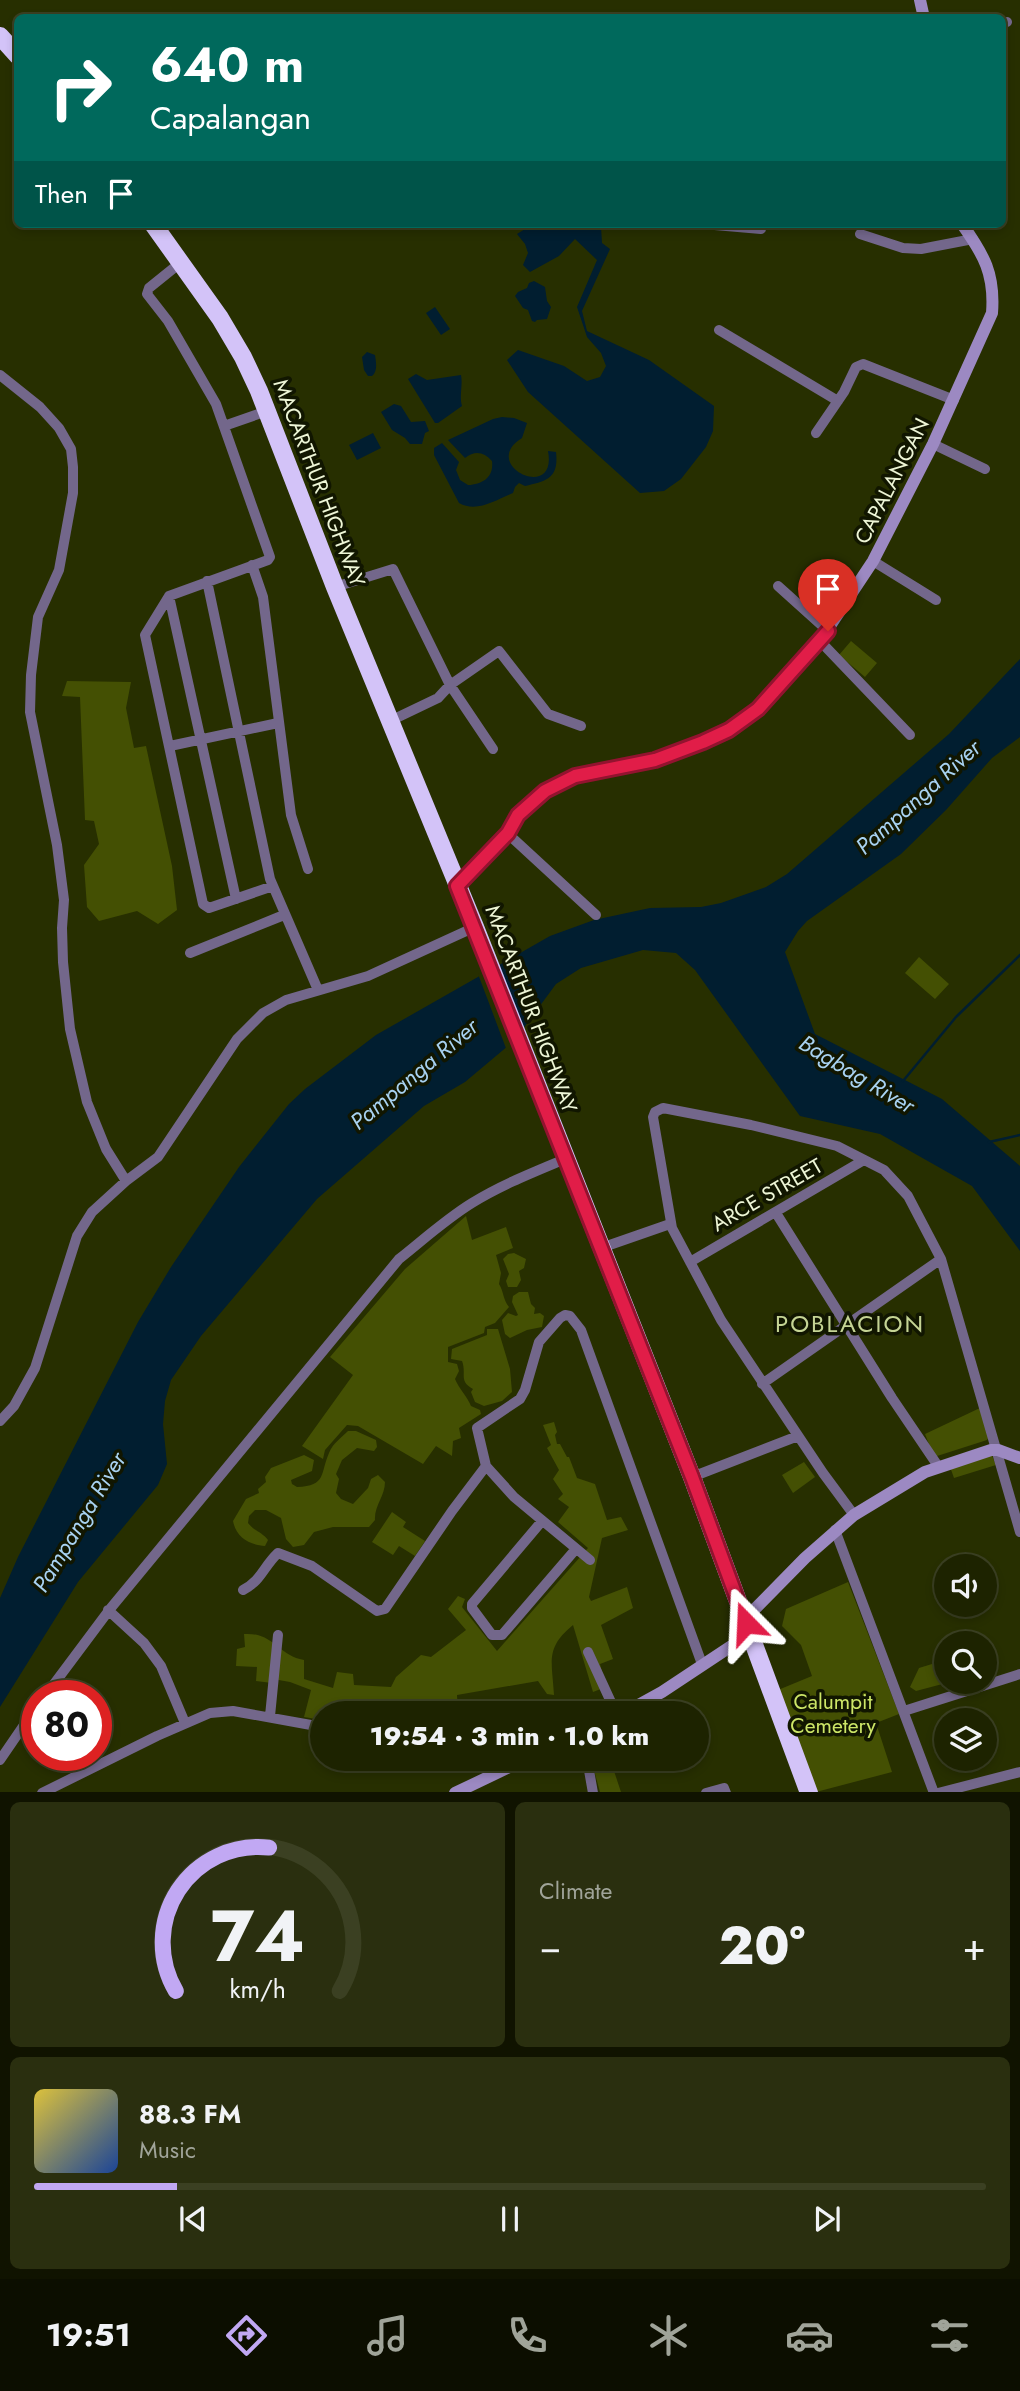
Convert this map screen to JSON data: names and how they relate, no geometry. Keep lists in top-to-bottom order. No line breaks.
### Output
{"streets":{"highway":["MACARTHUR HIGHWAY"],"street":["CAPALANGAN","ARCE STREET"]},"crossings":[["CAPALANGAN","MACARTHUR HIGHWAY"]],"districts":["POBLACION"],"water":["Pampanga River","Bagbag River"],"parks":["Calumpit Cemetery"],"page":{"turn":["640 m","Capalangan"],"then":"Then","limit":"80","trip":"19:54 · 3 min · 1.0 km","tile":"Climate","heat":["−","20°","+"],"song":["88.3 FM","Music"],"tabs":"19:51","gauge":["74","km/h"]}}
